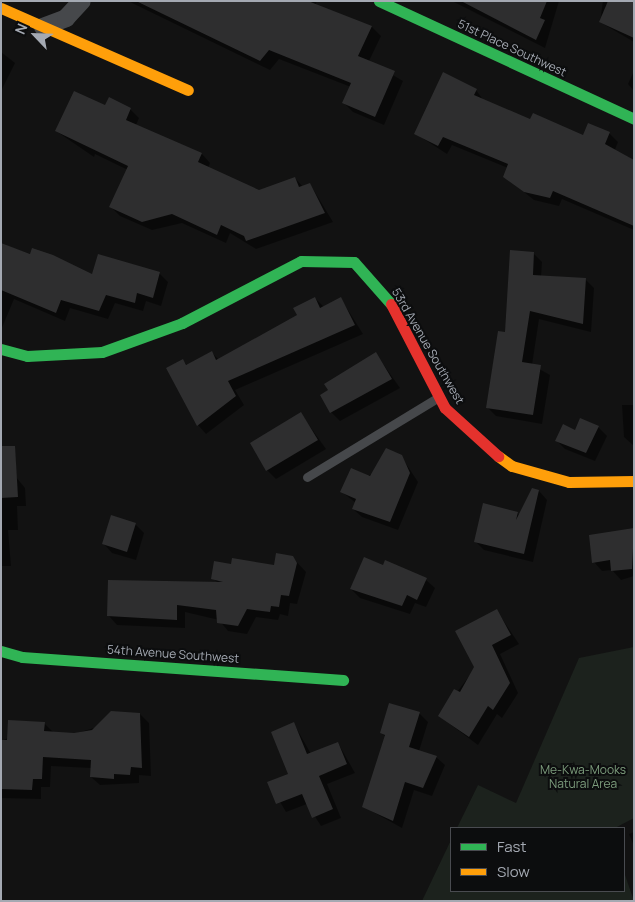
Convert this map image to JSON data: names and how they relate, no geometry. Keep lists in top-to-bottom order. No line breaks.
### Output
{"streets":{"street":["51st Place Southwest","53rd Avenue Southwest","54th Avenue Southwest"]},"parks":["Me-Kwa-Mooks Natural Area"],"legend":["Fast","Slow"],"north":"top left"}
